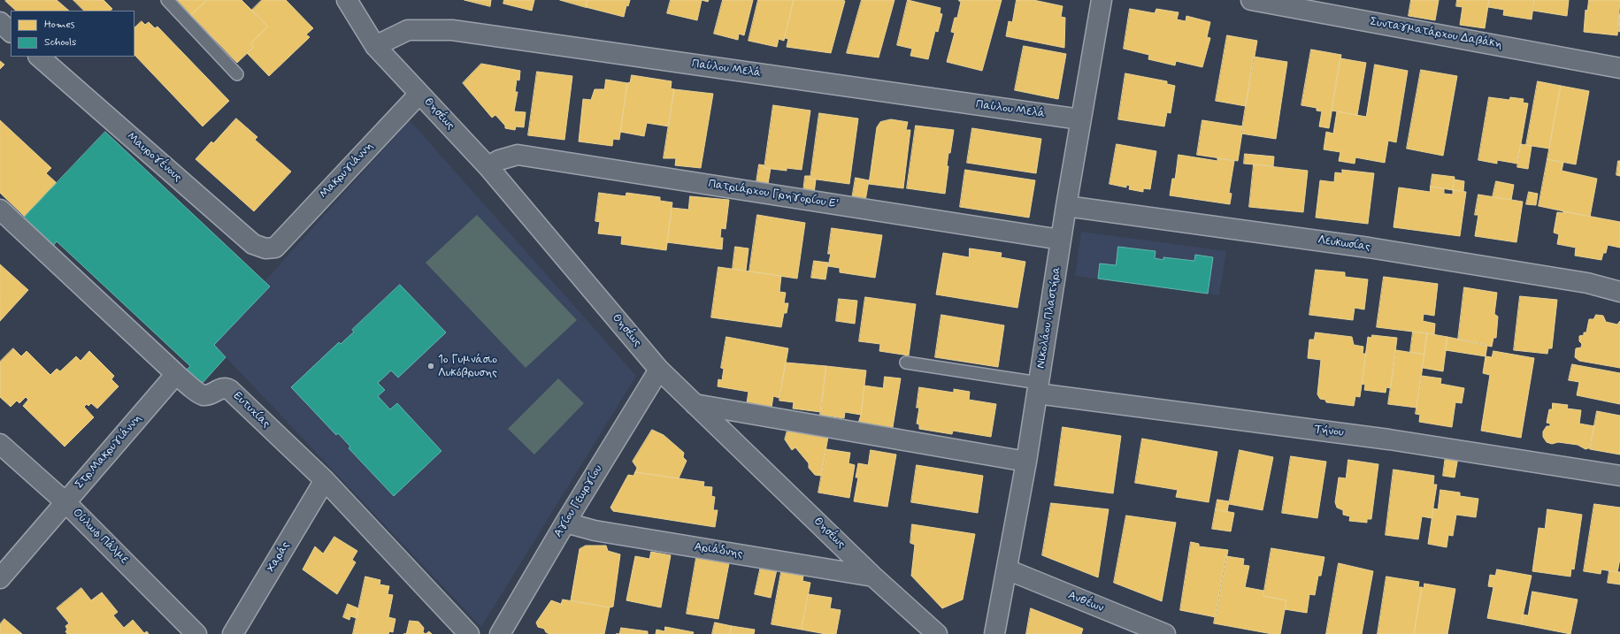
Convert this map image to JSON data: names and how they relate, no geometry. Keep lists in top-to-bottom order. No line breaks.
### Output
{"streets":{"street":["Συνταγματάρχου Δαβάκη","Παύλου Μελά","Θησέως","Μαυρογένους","Μακρυγιάννη","Πατριάρχου Γρηγορίου Ε'","Λευκωσίας","Νικολάου Πλαστήρα","Ευτυχίας","Τήνου","Στρ.Μακρυγιάννη","Αγίου Γεωργίου","Ούλωφ Πάλμε","Αριάδνης","Χαράς","Ανθέων"]},"crossings":[["Παύλου Μελά","Θησέως"],["Παύλου Μελά","Νικολάου Πλαστήρα"],["Θησέως","Μακρυγιάννη"],["Θησέως","Πατριάρχου Γρηγορίου Ε'"],["Θησέως","Αγίου Γεωργίου"],["Θησέως","Αριάδνης"],["Μαυρογένους","Μακρυγιάννη"],["Πατριάρχου Γρηγορίου Ε'","Νικολάου Πλαστήρα"],["Λευκωσίας","Νικολάου Πλαστήρα"],["Νικολάου Πλαστήρα","Τήνου"],["Νικολάου Πλαστήρα","Ανθέων"],["Ευτυχίας","Στρ.Μακρυγιάννη"],["Ευτυχίας","Χαράς"],["Στρ.Μακρυγιάννη","Ούλωφ Πάλμε"],["Αγίου Γεωργίου","Αριάδνης"]],"places":["1ο Γυμνάσιο Λυκόβρυσης"],"legend":["Homes","Schools"]}
